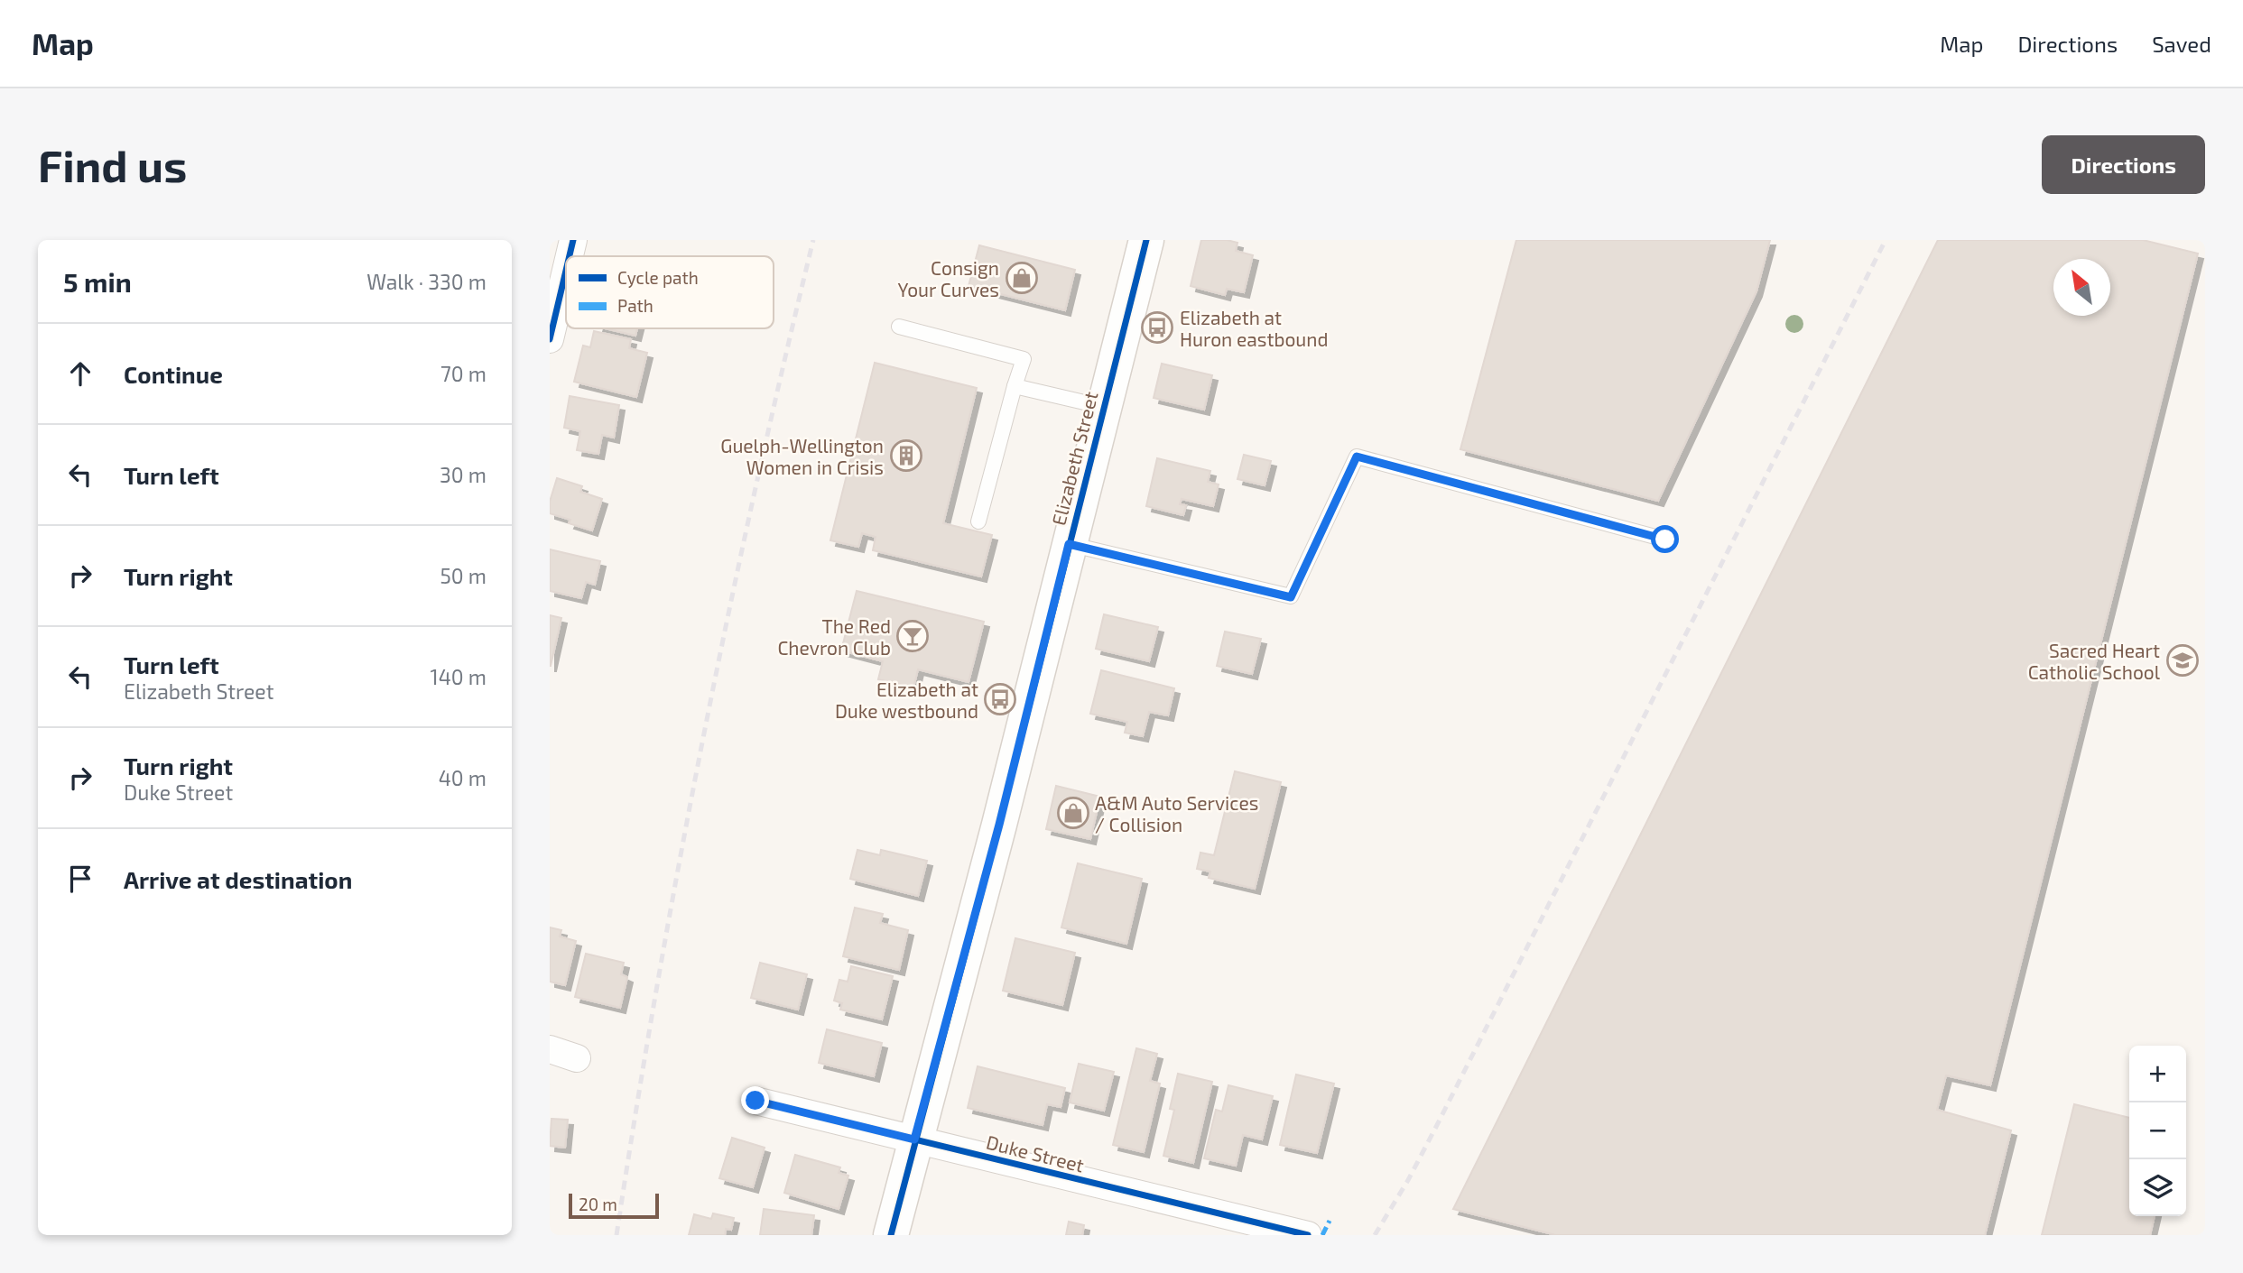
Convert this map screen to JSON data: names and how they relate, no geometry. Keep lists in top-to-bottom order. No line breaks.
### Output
{"streets":{"main road":["Elizabeth Street"],"street":["Duke Street"]},"crossings":[["Elizabeth Street","Duke Street"]],"places":{"shop":["Consign Your Curves","A&M Auto Services / Collision"],"bus stop":["Elizabeth at Huron eastbound","Elizabeth at Duke westbound"],"building":["Guelph-Wellington Women in Crisis"],"bar":["The Red Chevron Club"],"school or university":["Sacred Heart Catholic School"]},"legend":["Cycle path","Path"],"scale_bar":"20 m","north":"top left","page":{"header":"Map","nav":["Map","Directions","Saved"],"buttons":"Directions","title":"Find us","heading":["5 min","Walk · 330 m"],"list":[["Continue","70 m"],["Turn left","30 m"],["Turn right","50 m"],["Turn left","Elizabeth Street","140 m"],["Turn right","Duke Street","40 m"],"Arrive at destination"],"map_buttons":["+","−"],"scale":"20 m"}}
